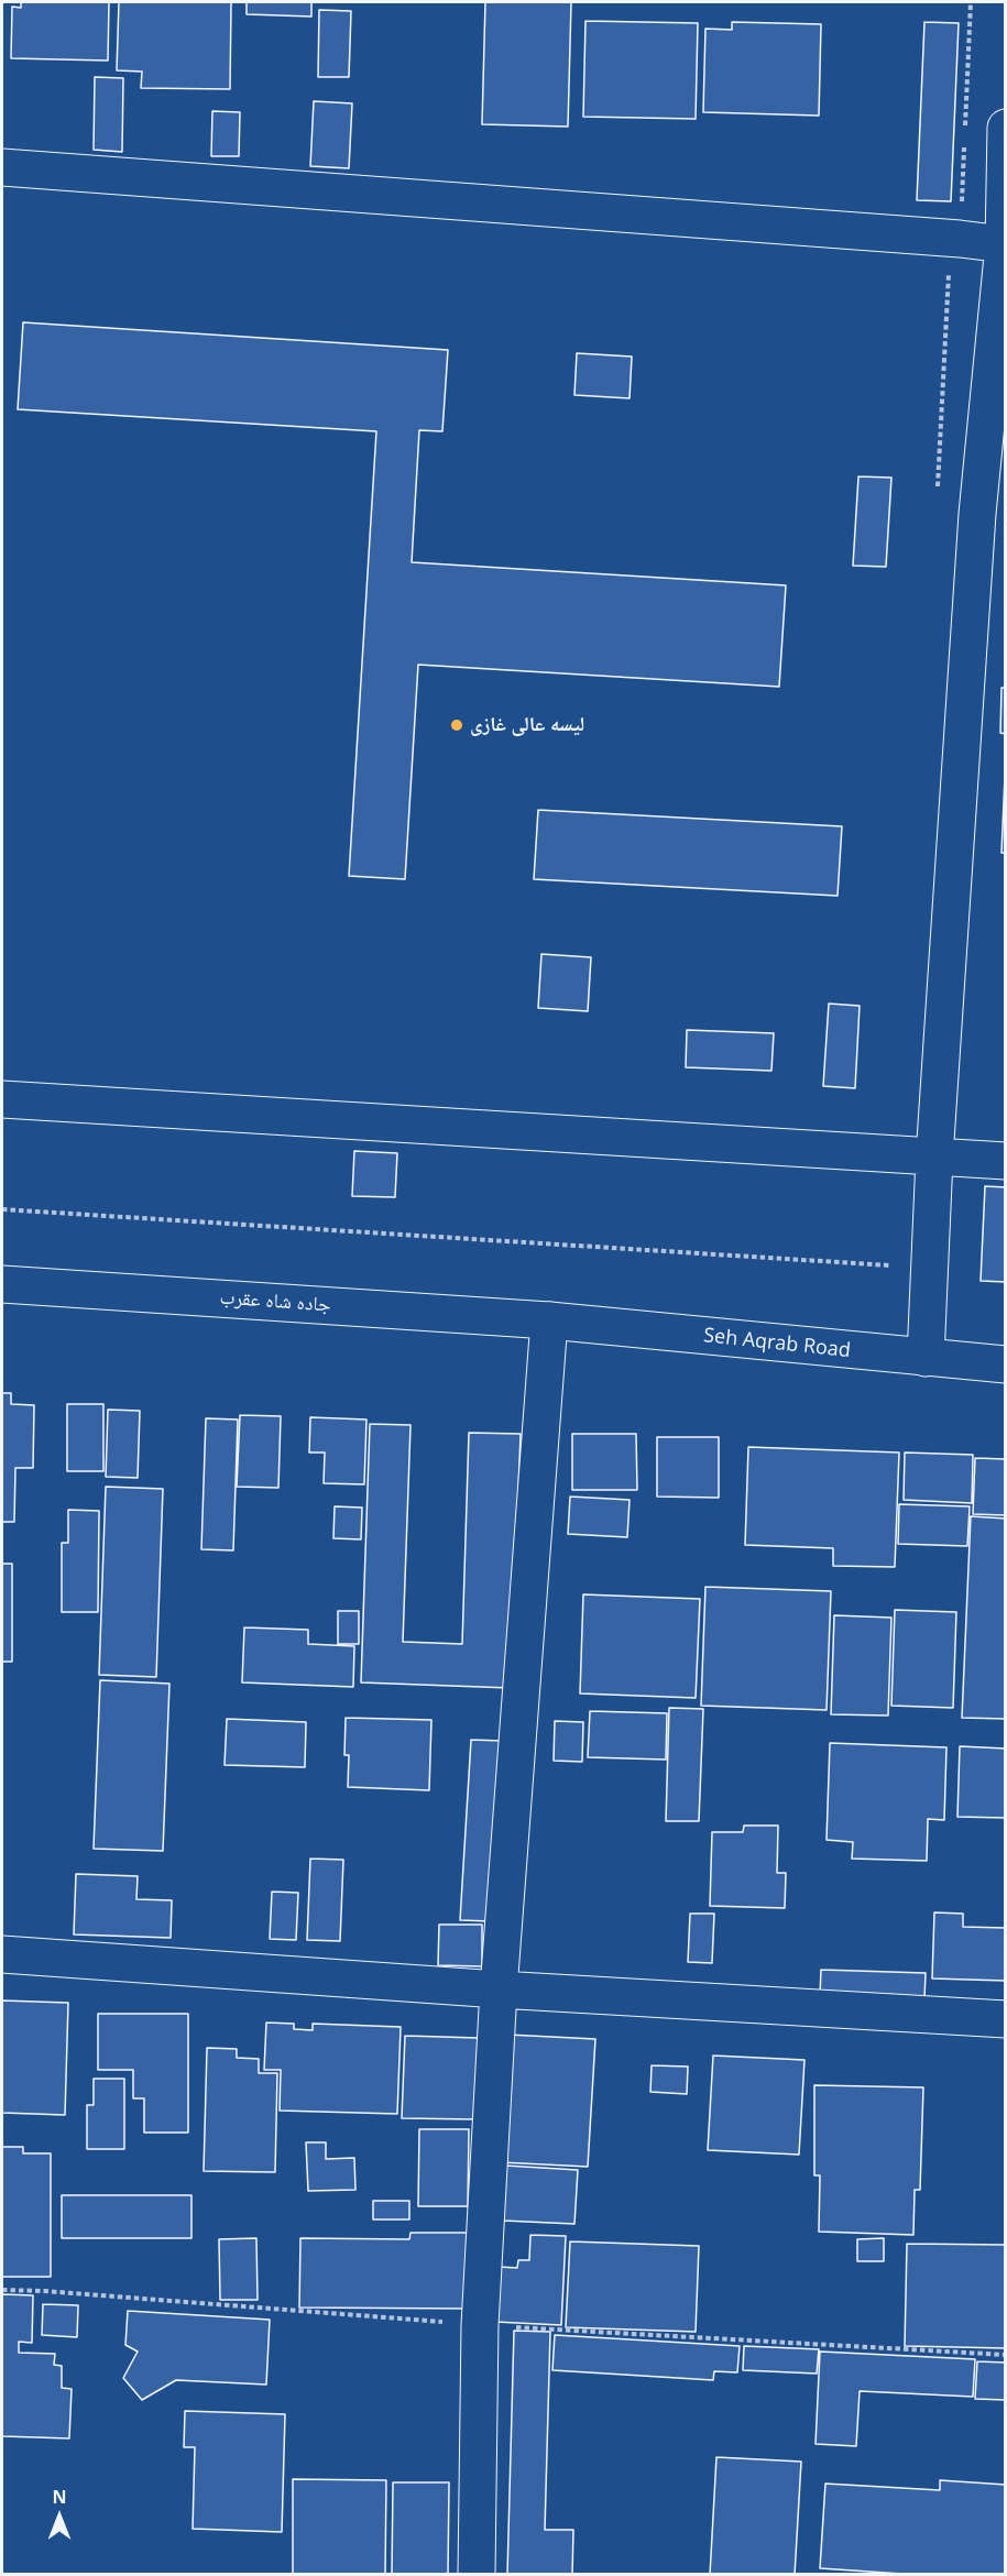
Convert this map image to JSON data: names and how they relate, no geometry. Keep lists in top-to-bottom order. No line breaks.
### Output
{"streets":{"main road":["جاده شاه عقرب","Seh Aqrab Road"]},"crossings":[["جاده شاه عقرب","Seh Aqrab Road"]],"places":["لیسه عالی غازی"],"north":"top"}
